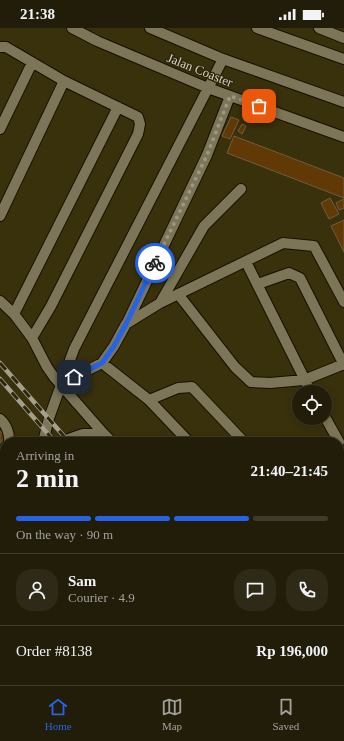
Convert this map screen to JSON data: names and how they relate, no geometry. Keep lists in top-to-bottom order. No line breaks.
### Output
{"streets":{"lane":["Jalan Coaster"]},"page":{"status":"21:38","heading":["2 min","Arriving in","21:40–21:45"],"panel":["Sam","Courier · 4.9","Order #8138","Rp 196,000"],"bar":"On the way · 90 m","tabs":["Home","Map","Saved"]}}
